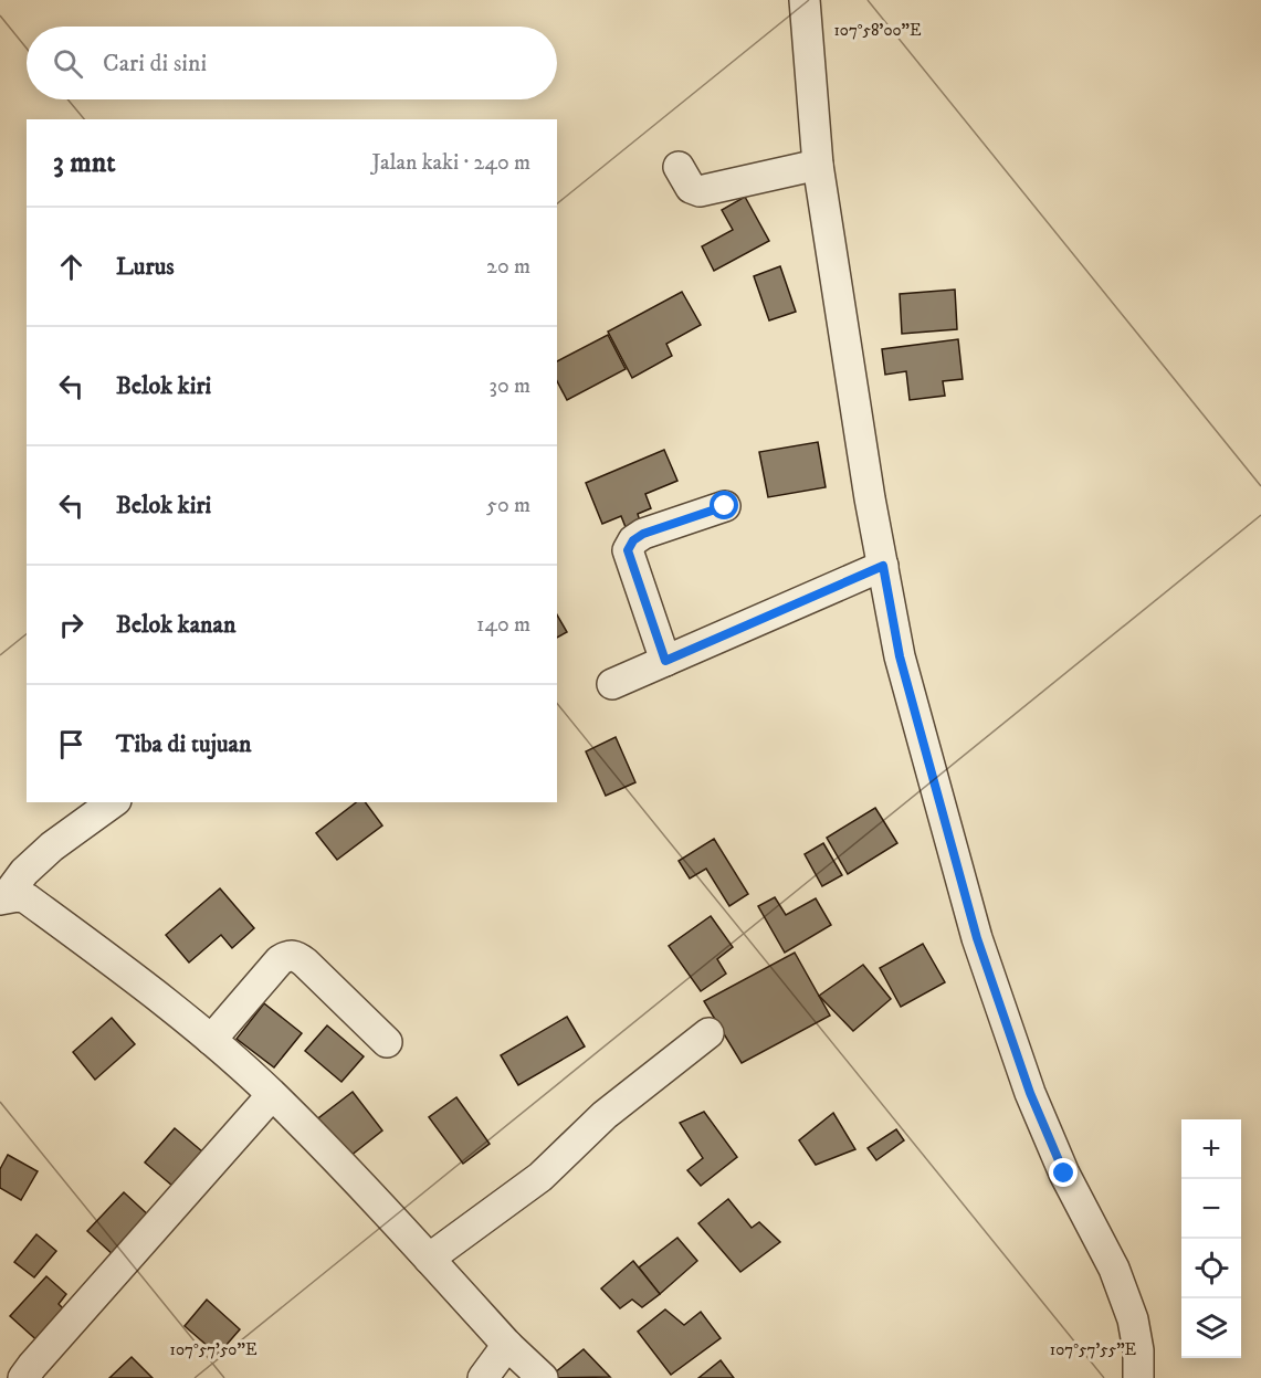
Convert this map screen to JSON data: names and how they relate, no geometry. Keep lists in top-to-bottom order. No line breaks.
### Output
{"page":{"search":"Cari di sini","heading":["3 mnt","Jalan kaki · 240 m"],"list":[["Lurus","20 m"],["Belok kiri","30 m"],["Belok kiri","50 m"],["Belok kanan","140 m"],"Tiba di tujuan"],"map_buttons":["+","−"]},"coordinates":["107°58'00\"E","107°57'50\"E","107°57'55\"E"]}
